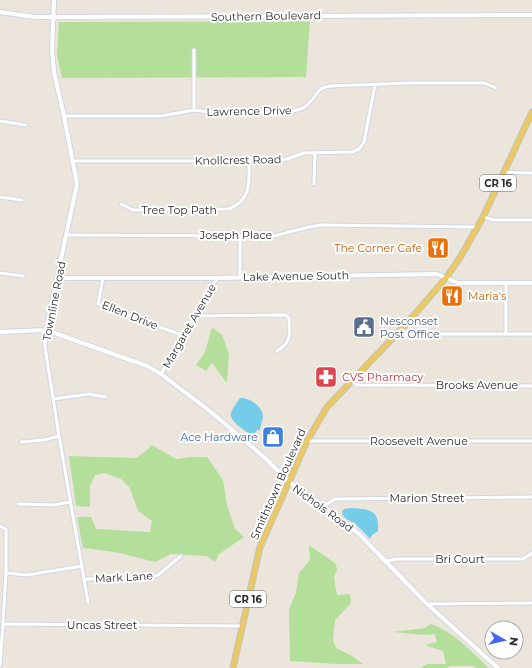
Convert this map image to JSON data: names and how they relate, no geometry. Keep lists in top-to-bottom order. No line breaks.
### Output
{"streets":{"main road":["CR 16","Smithtown Boulevard"],"street":["Southern Boulevard","Lawrence Drive","Knollcrest Road","Tree Top Path","Joseph Place","Lake Avenue South","Townline Road","Ellen Drive","Margaret Avenue","Brooks Avenue","Roosevelt Avenue","Marion Street","Nichols Road","Bri Court","Mark Lane","Uncas Street"]},"crossings":[["Southern Boulevard","Townline Road"],["Lawrence Drive","Knollcrest Road"],["Lawrence Drive","Townline Road"],["Knollcrest Road","Tree Top Path"],["Knollcrest Road","Townline Road"],["Joseph Place","Townline Road"],["Joseph Place","Smithtown Boulevard"],["Lake Avenue South","Townline Road"],["Lake Avenue South","Ellen Drive"],["Lake Avenue South","Margaret Avenue"],["Lake Avenue South","Smithtown Boulevard"],["Townline Road","Nichols Road"],["Townline Road","Mark Lane"],["Ellen Drive","Margaret Avenue"],["Margaret Avenue","Nichols Road"],["Brooks Avenue","Smithtown Boulevard"],["Roosevelt Avenue","Smithtown Boulevard"],["Smithtown Boulevard","Nichols Road"],["Smithtown Boulevard","Uncas Street"],["Marion Street","Nichols Road"],["Nichols Road","Bri Court"]],"places":{"restaurant":["The Corner Cafe","Maria's"],"public building":["Nesconset Post Office"],"pharmacy":["CVS Pharmacy"],"shop":["Ace Hardware"]},"north":"right"}
